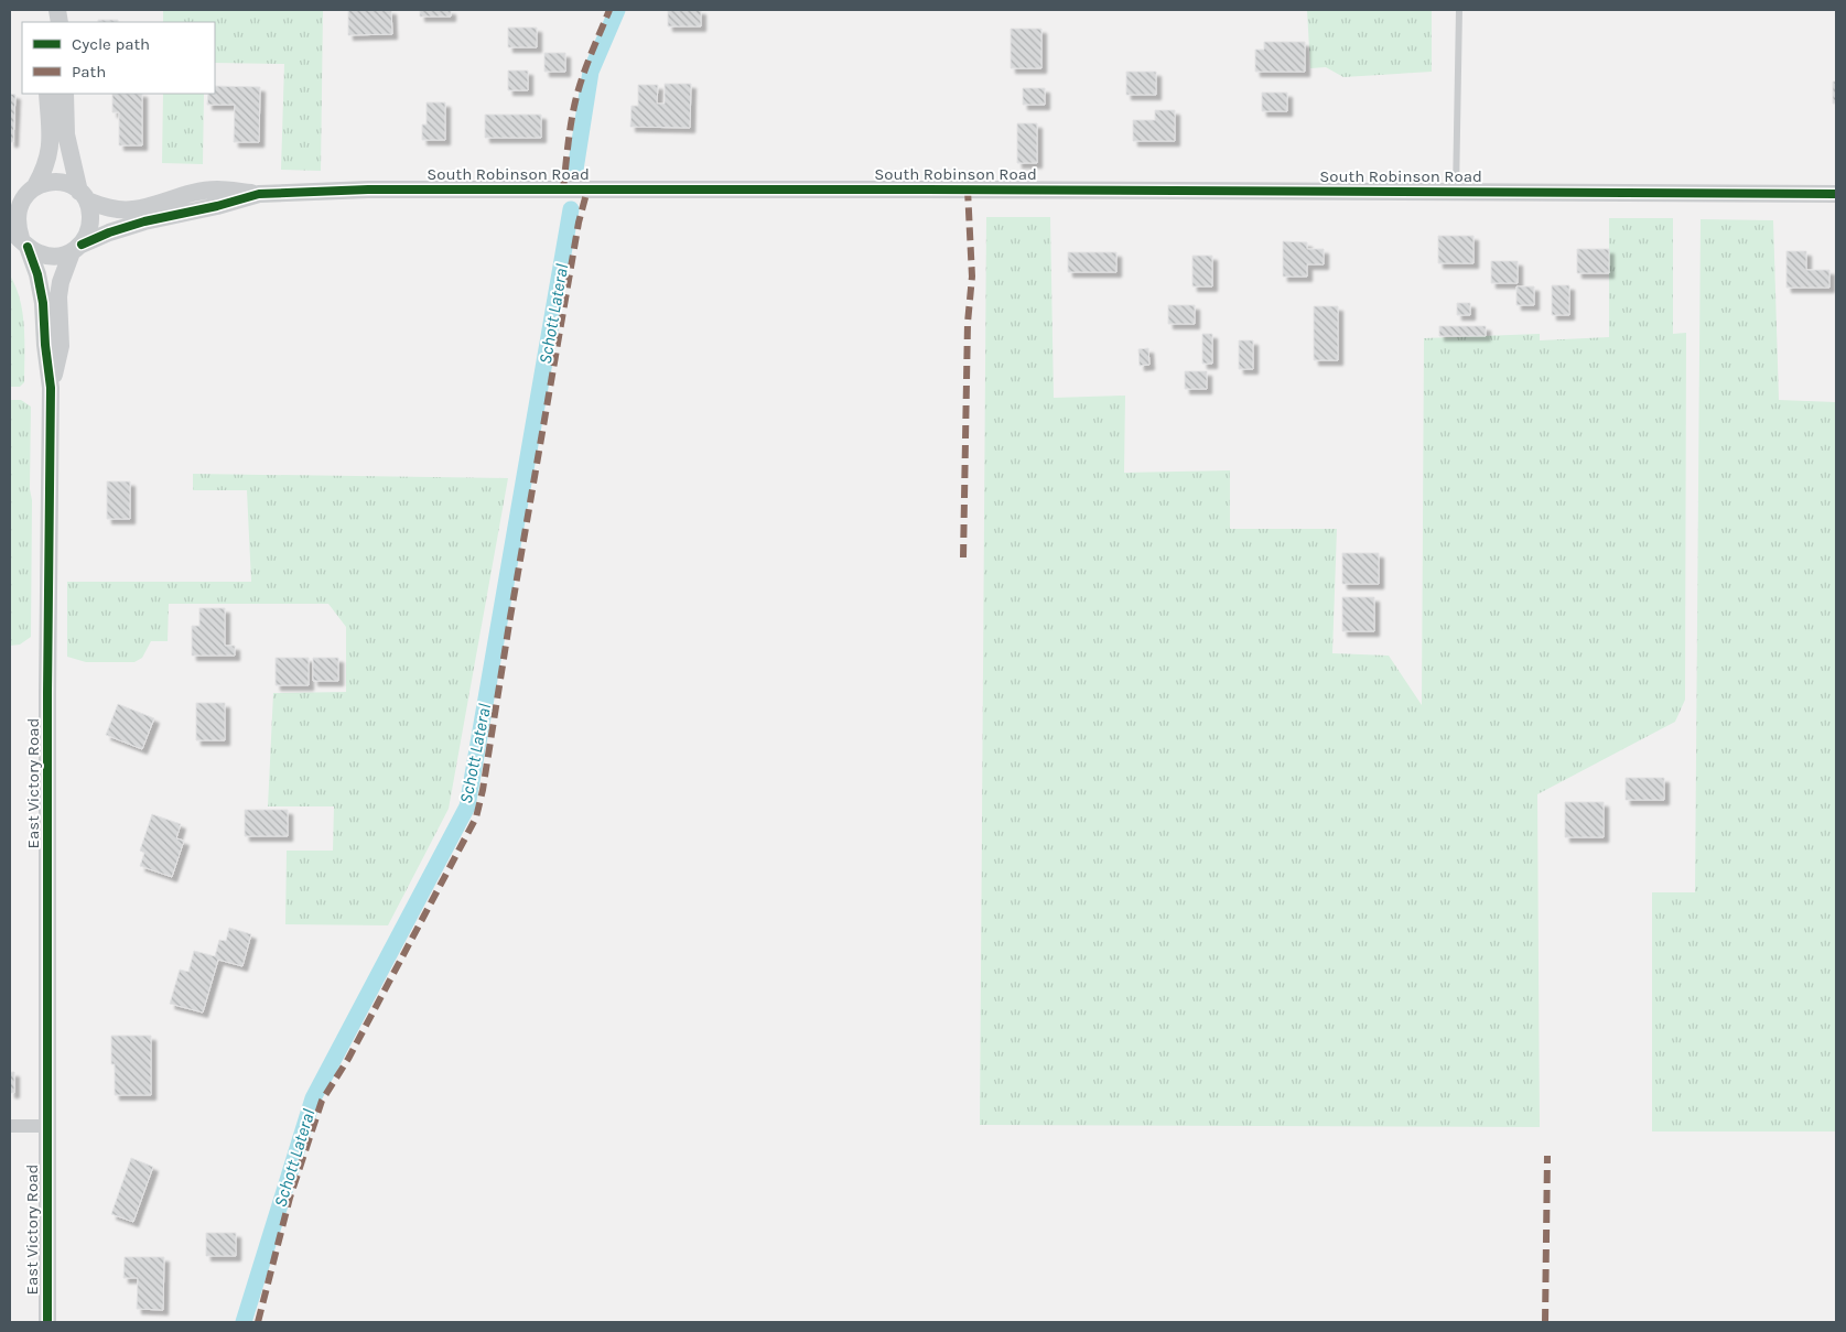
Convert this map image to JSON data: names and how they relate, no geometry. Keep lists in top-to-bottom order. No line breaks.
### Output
{"streets":{"street":["South Robinson Road","East Victory Road"]},"crossings":[["South Robinson Road","East Victory Road"]],"water":["Schott Lateral"],"legend":["Cycle path","Path"]}
